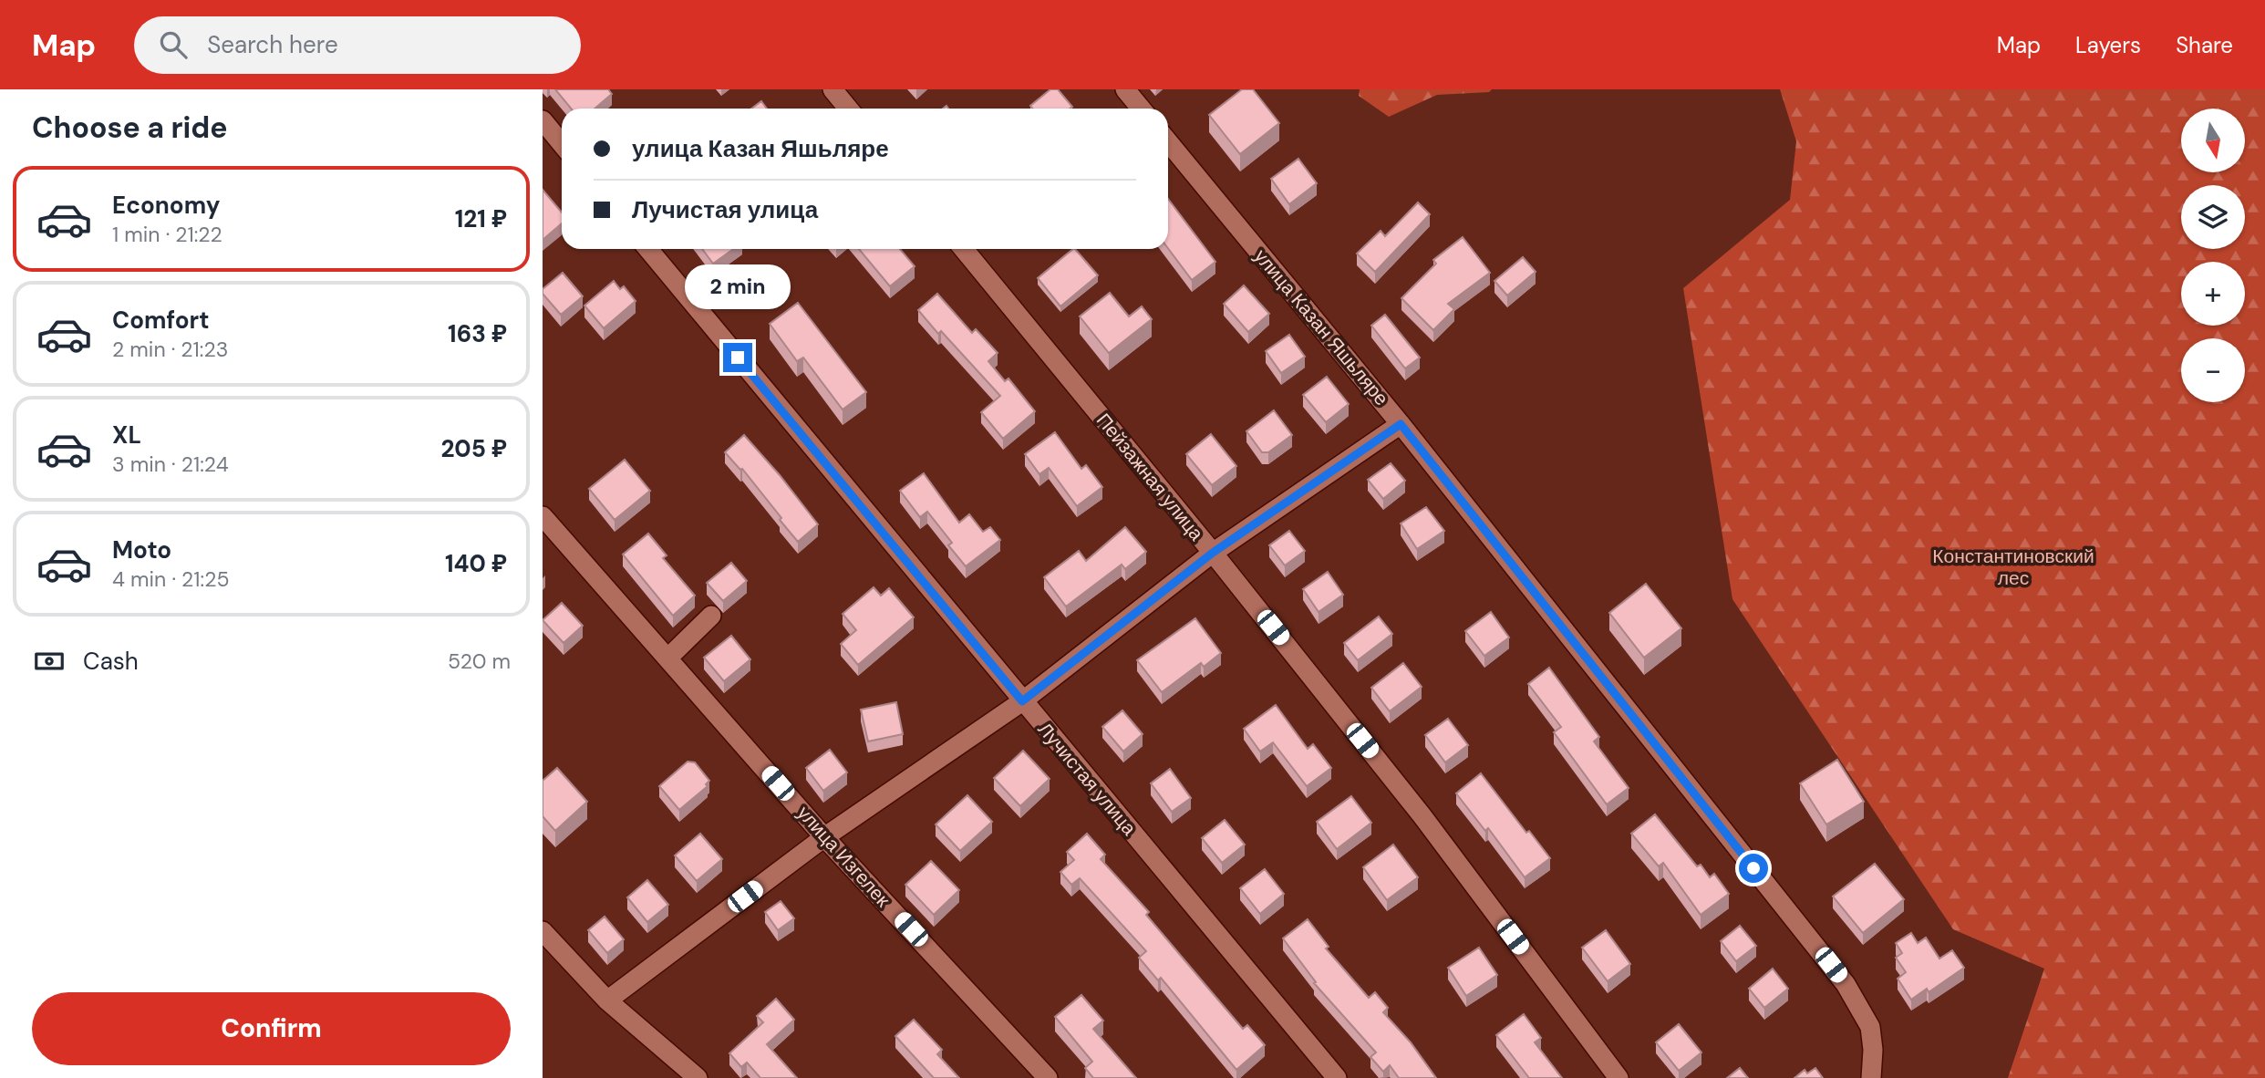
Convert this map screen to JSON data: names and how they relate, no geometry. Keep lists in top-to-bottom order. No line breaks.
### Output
{"streets":{"street":["улица Казан Яшьляре","Пейзажная улица","Лучистая улица","улица Изгелек"]},"parks":["Константиновский лес"],"north":"bottom","page":{"header":"Map","search":"Search here","nav":["Map","Layers","Share"],"heading":"Choose a ride","map_buttons":["+","−"],"banner":["улица Казан Яшьляре","Лучистая улица"],"list":[{"name":"Economy","note":"1 min · 21:22","value":"121 ₽"},{"name":"Comfort","note":"2 min · 21:23","value":"163 ₽"},{"name":"XL","note":"3 min · 21:24","value":"205 ₽"},{"name":"Moto","note":"4 min · 21:25","value":"140 ₽"}],"bubble":"2 min","pay":["Cash","520 m"],"buttons":"Confirm"}}
